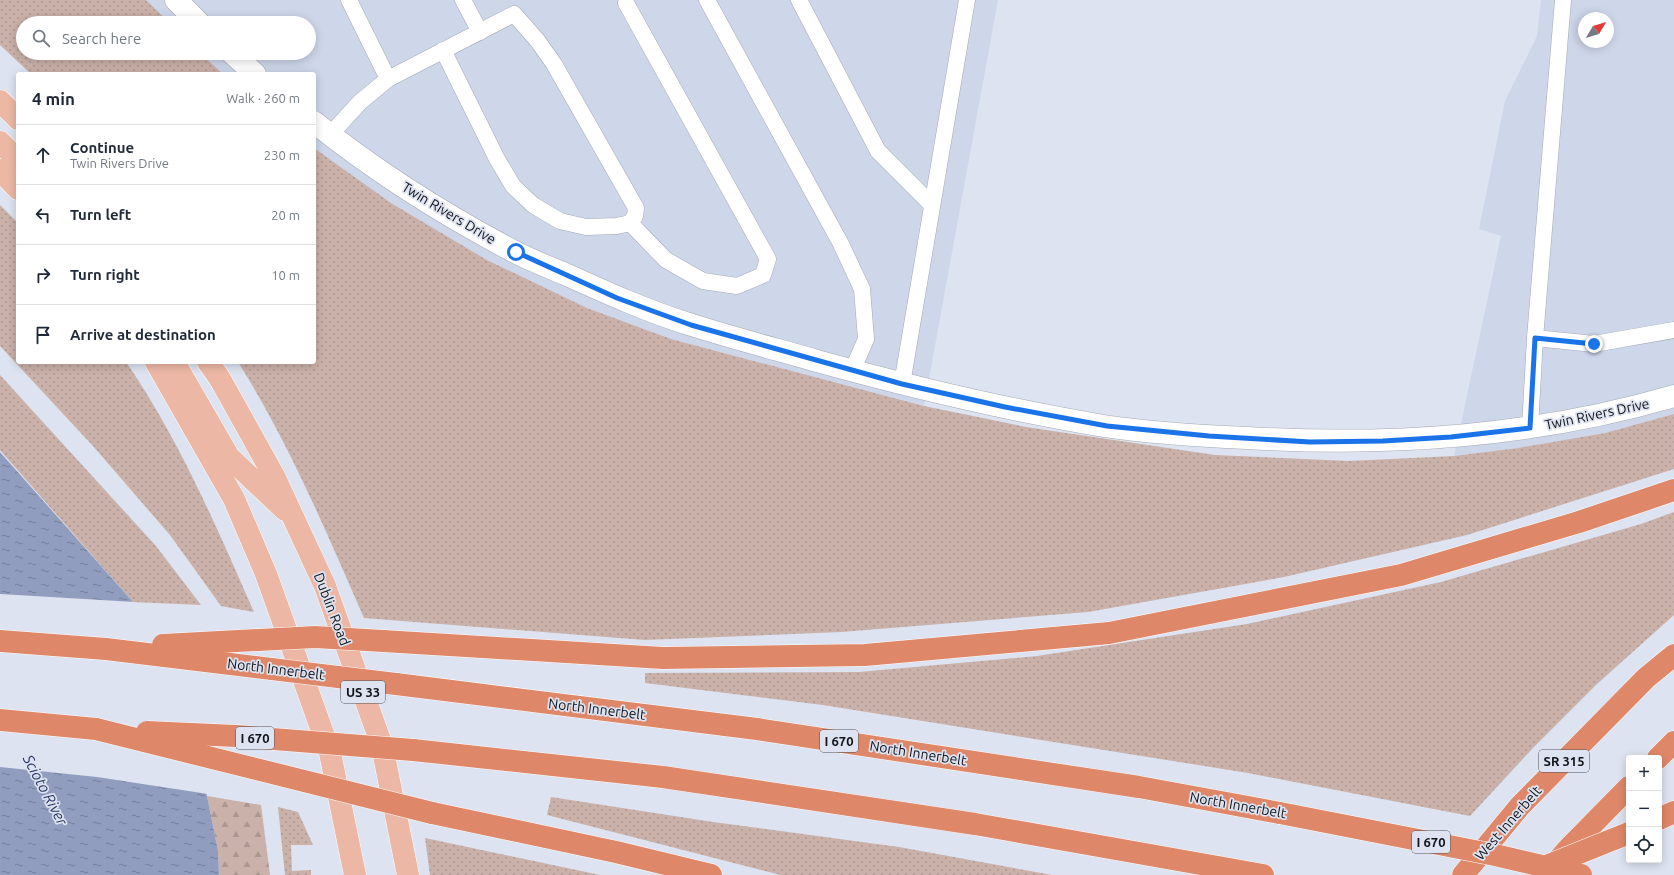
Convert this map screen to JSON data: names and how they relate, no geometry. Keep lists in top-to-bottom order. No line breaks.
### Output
{"streets":{"highway":["North Innerbelt","I 670","SR 315","West Innerbelt"],"main road":["Twin Rivers Drive","Dublin Road","US 33"]},"crossings":[["North Innerbelt","I 670"]],"water":["Scioto River"],"north":"top right","page":{"search":"Search here","heading":["4 min","Walk · 260 m"],"list":[["Continue","Twin Rivers Drive","230 m"],["Turn left","20 m"],["Turn right","10 m"],"Arrive at destination"],"map_buttons":["+","−"]}}
